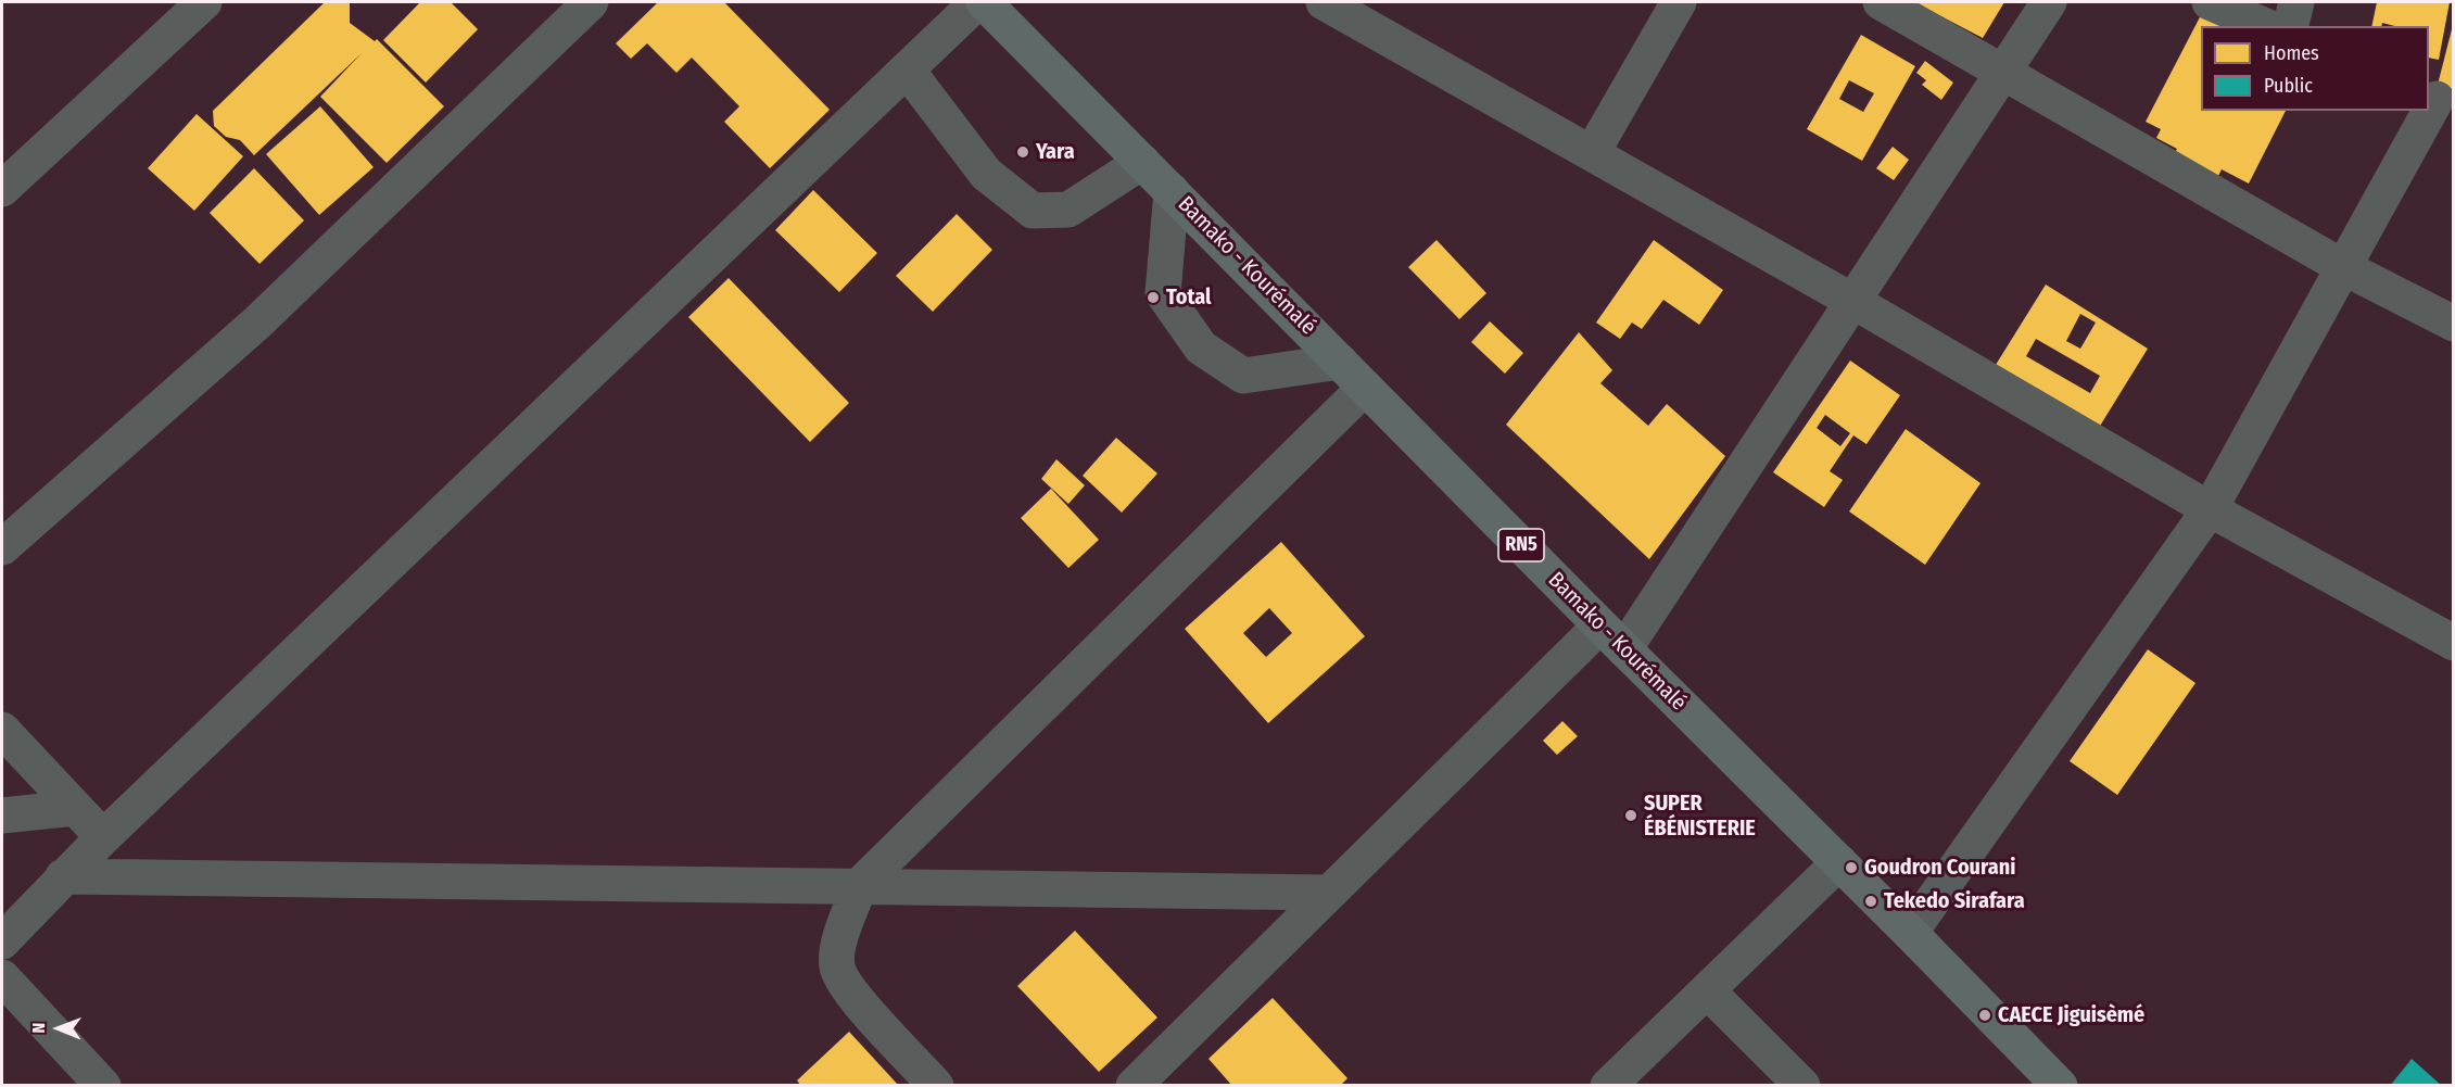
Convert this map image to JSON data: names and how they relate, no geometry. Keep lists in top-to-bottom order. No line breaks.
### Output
{"streets":{"highway":["Bamako - Kourémalé","RN5"]},"places":["Yara","Total","SUPER ÉBÉNISTERIE","Goudron Courani","Tekedo Sirafara","CAECE Jiguisèmé"],"legend":["Homes","Public"],"north":"left"}
